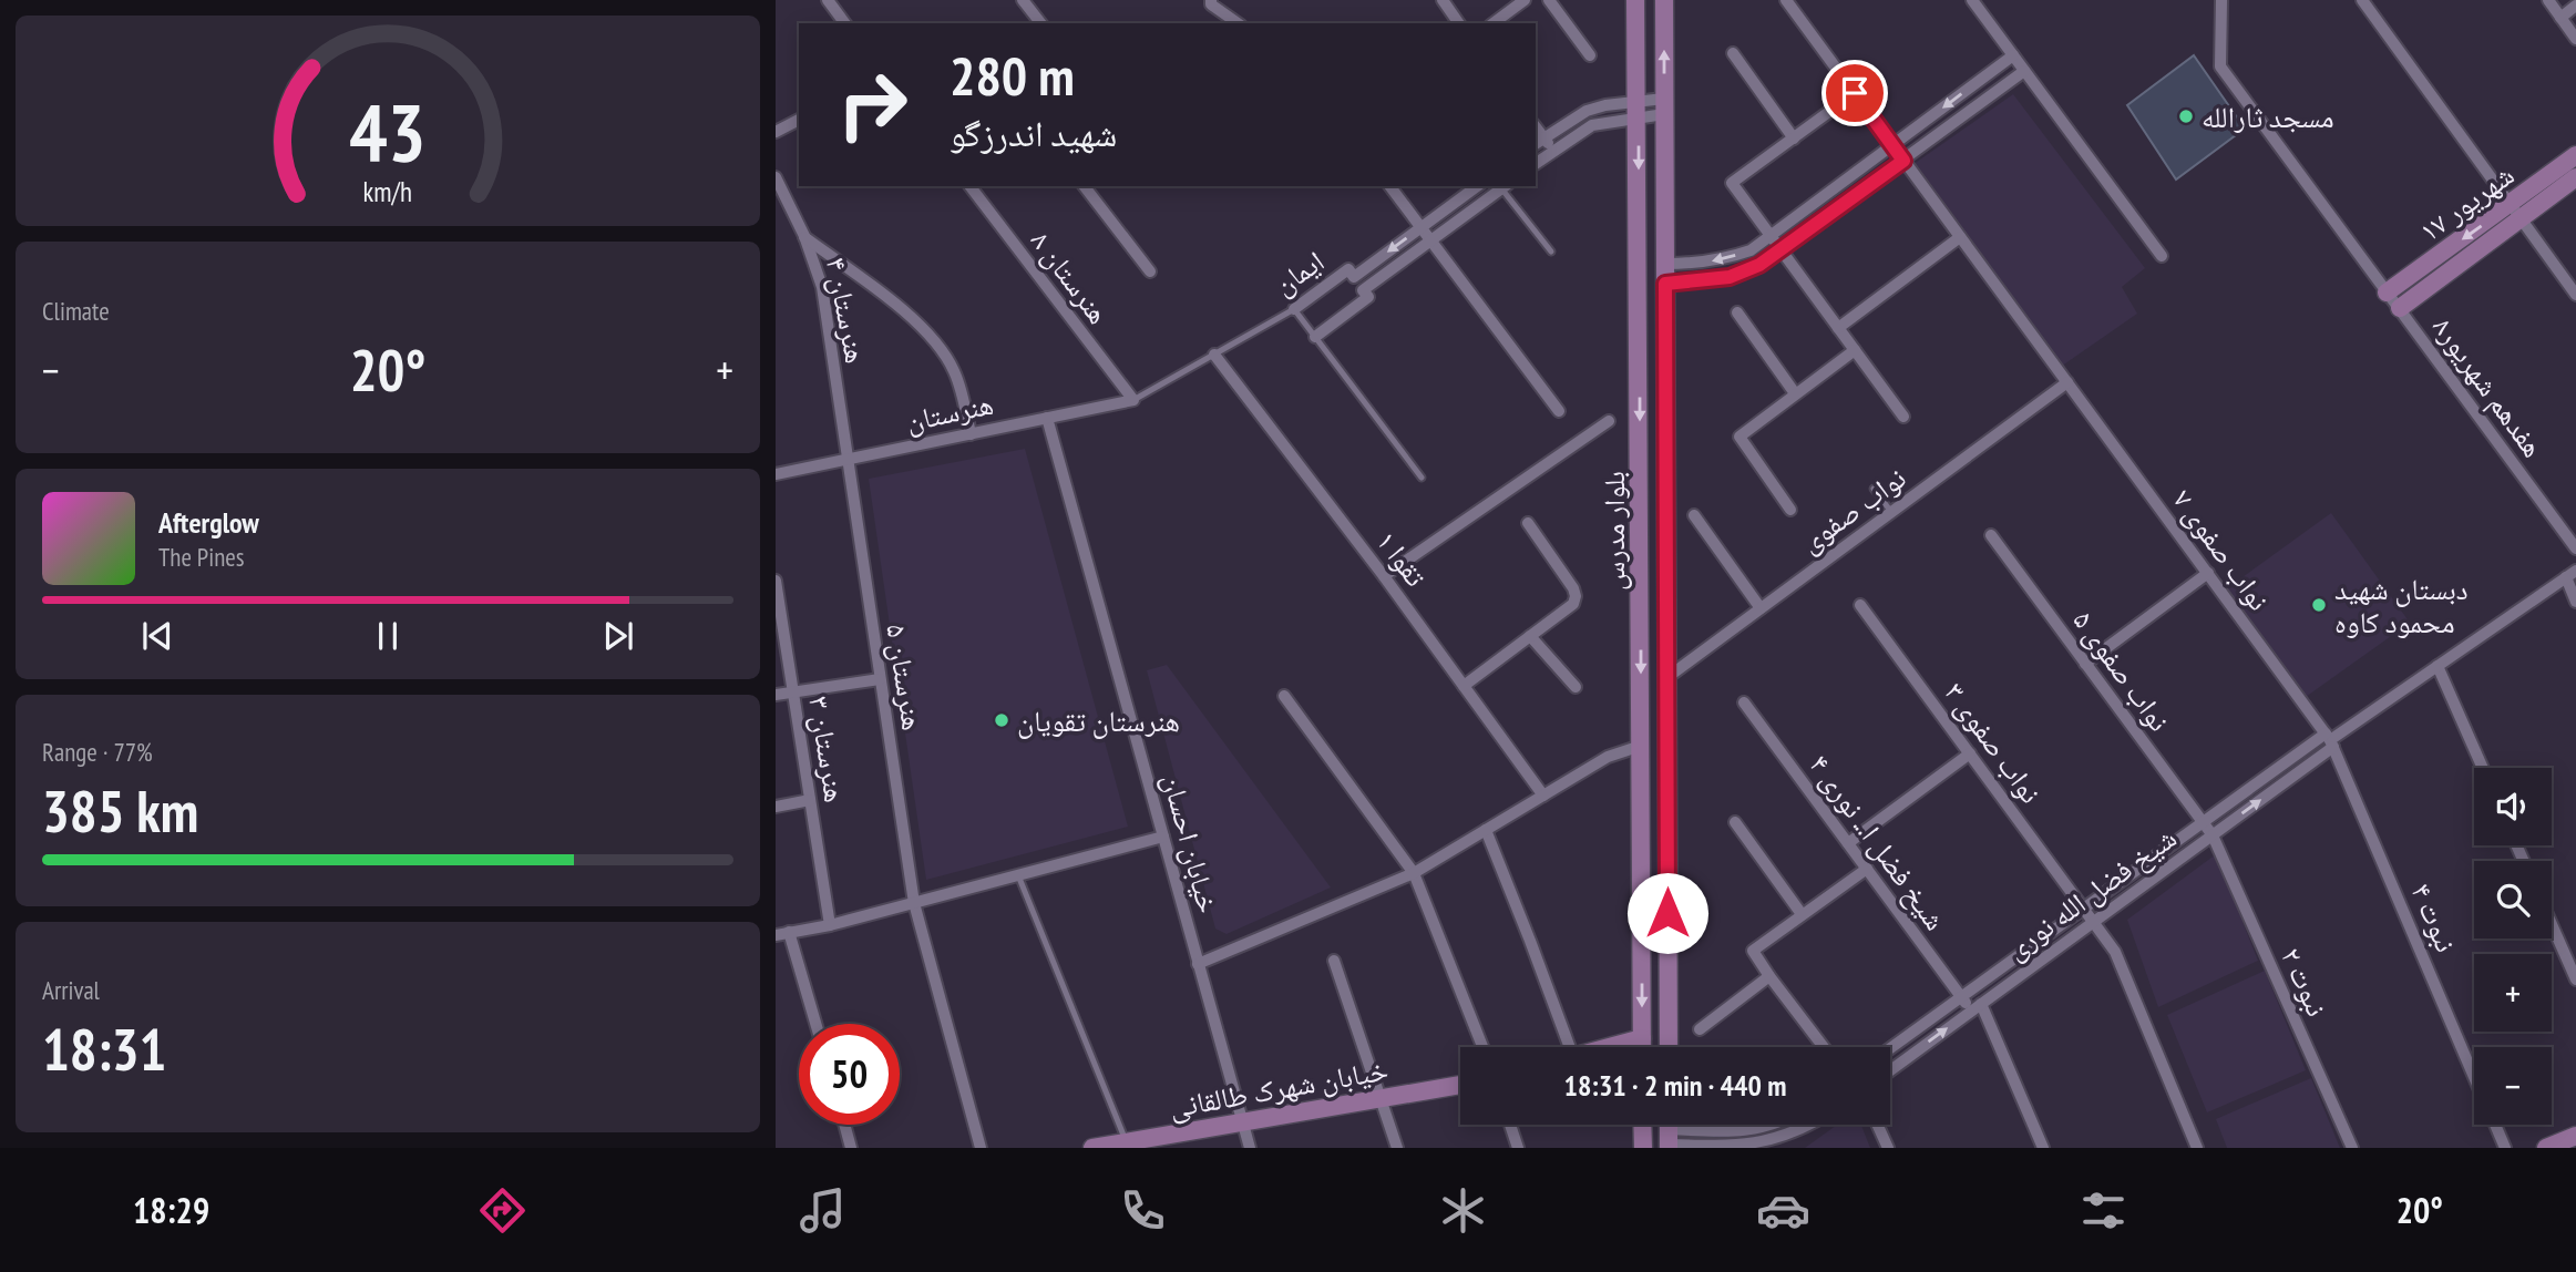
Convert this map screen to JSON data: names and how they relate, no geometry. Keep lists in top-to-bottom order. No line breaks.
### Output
{"streets":{"main road":["۱۷ شهریور","بلوار مدرس","خیابان شهرک طالقانی"],"street":["ایمان","هنرستان ۸","هنرستان ۴","هفدهم شهریور۸","هنرستان","نواب صفوی","نواب صفوی ۷","تقوا ۱","نواب صفوی ۵","هنرستان ۵","نواب صفوی ۳","هنرستان ۳","شیخ فضل ا... نوری ۴","خیابان احسان","شیخ فضل الله نوری","نبوت ۴","نبوت ۲"]},"crossings":[["۱۷ شهریور","هفدهم شهریور۸"],["ایمان","هنرستان ۸"],["ایمان","هنرستان"],["ایمان","تقوا ۱"],["هنرستان ۸","هنرستان"],["هنرستان ۴","هنرستان"],["هنرستان ۴","هنرستان ۵"],["هنرستان","هنرستان ۵"],["هنرستان","خیابان احسان"],["نواب صفوی","بلوار مدرس"],["نواب صفوی","نواب صفوی ۷"],["نواب صفوی ۷","شیخ فضل الله نوری"],["نواب صفوی ۷","نبوت ۴"],["نواب صفوی ۵","شیخ فضل الله نوری"],["نواب صفوی ۵","نبوت ۲"],["نواب صفوی ۳","شیخ فضل الله نوری"],["شیخ فضل ا... نوری ۴","شیخ فضل الله نوری"],["خیابان احسان","خیابان شهرک طالقانی"],["شیخ فضل الله نوری","نبوت ۴"],["شیخ فضل الله نوری","نبوت ۲"]],"places":["مسجد ثارالله","دبستان شهید محمود کاوه","هنرستان تقویان"],"page":{"turn":["280 m","شهید اندرزگو"],"tile":["Climate",["Range · 77%","385 km"],["Arrival","18:31"]],"heat":["−","20°","+"],"song":["Afterglow","The Pines"],"map_buttons":["+","−"],"limit":"50","trip":"18:31 · 2 min · 440 m","tabs":["18:29","20°"],"gauge":["43","km/h"]}}
